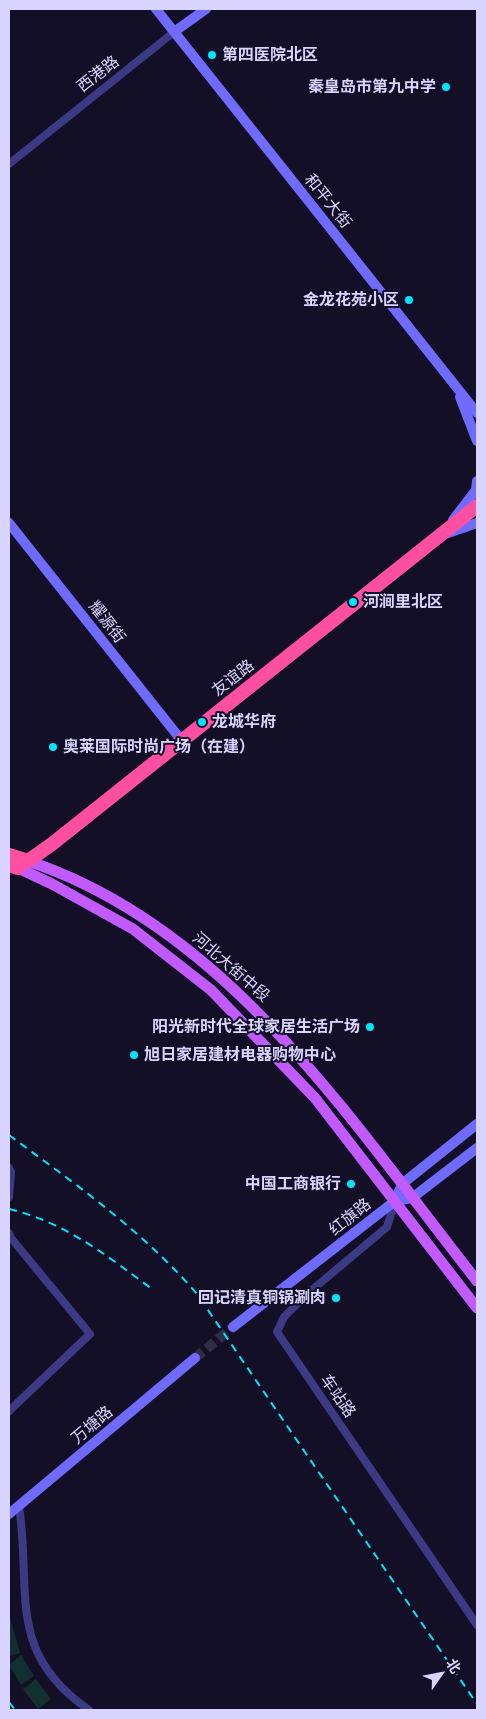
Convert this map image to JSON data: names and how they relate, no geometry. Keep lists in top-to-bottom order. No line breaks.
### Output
{"streets":{"highway":["友谊路","河北大街中段"],"main road":["西港路","和平大街","耀源街","红旗路","万塘路"],"street":["车站路"]},"crossings":[["西港路","和平大街"],["耀源街","友谊路"],["友谊路","河北大街中段"],["河北大街中段","红旗路"],["红旗路","车站路"]],"places":["第四医院北区","秦皇岛市第九中学","金龙花苑小区","河涧里北区","龙城华府","奥莱国际时尚广场（在建）","阳光新时代全球家居生活广场","旭日家居建材电器购物中心","中国工商银行","回记清真铜锅涮肉"],"north":"top right"}
